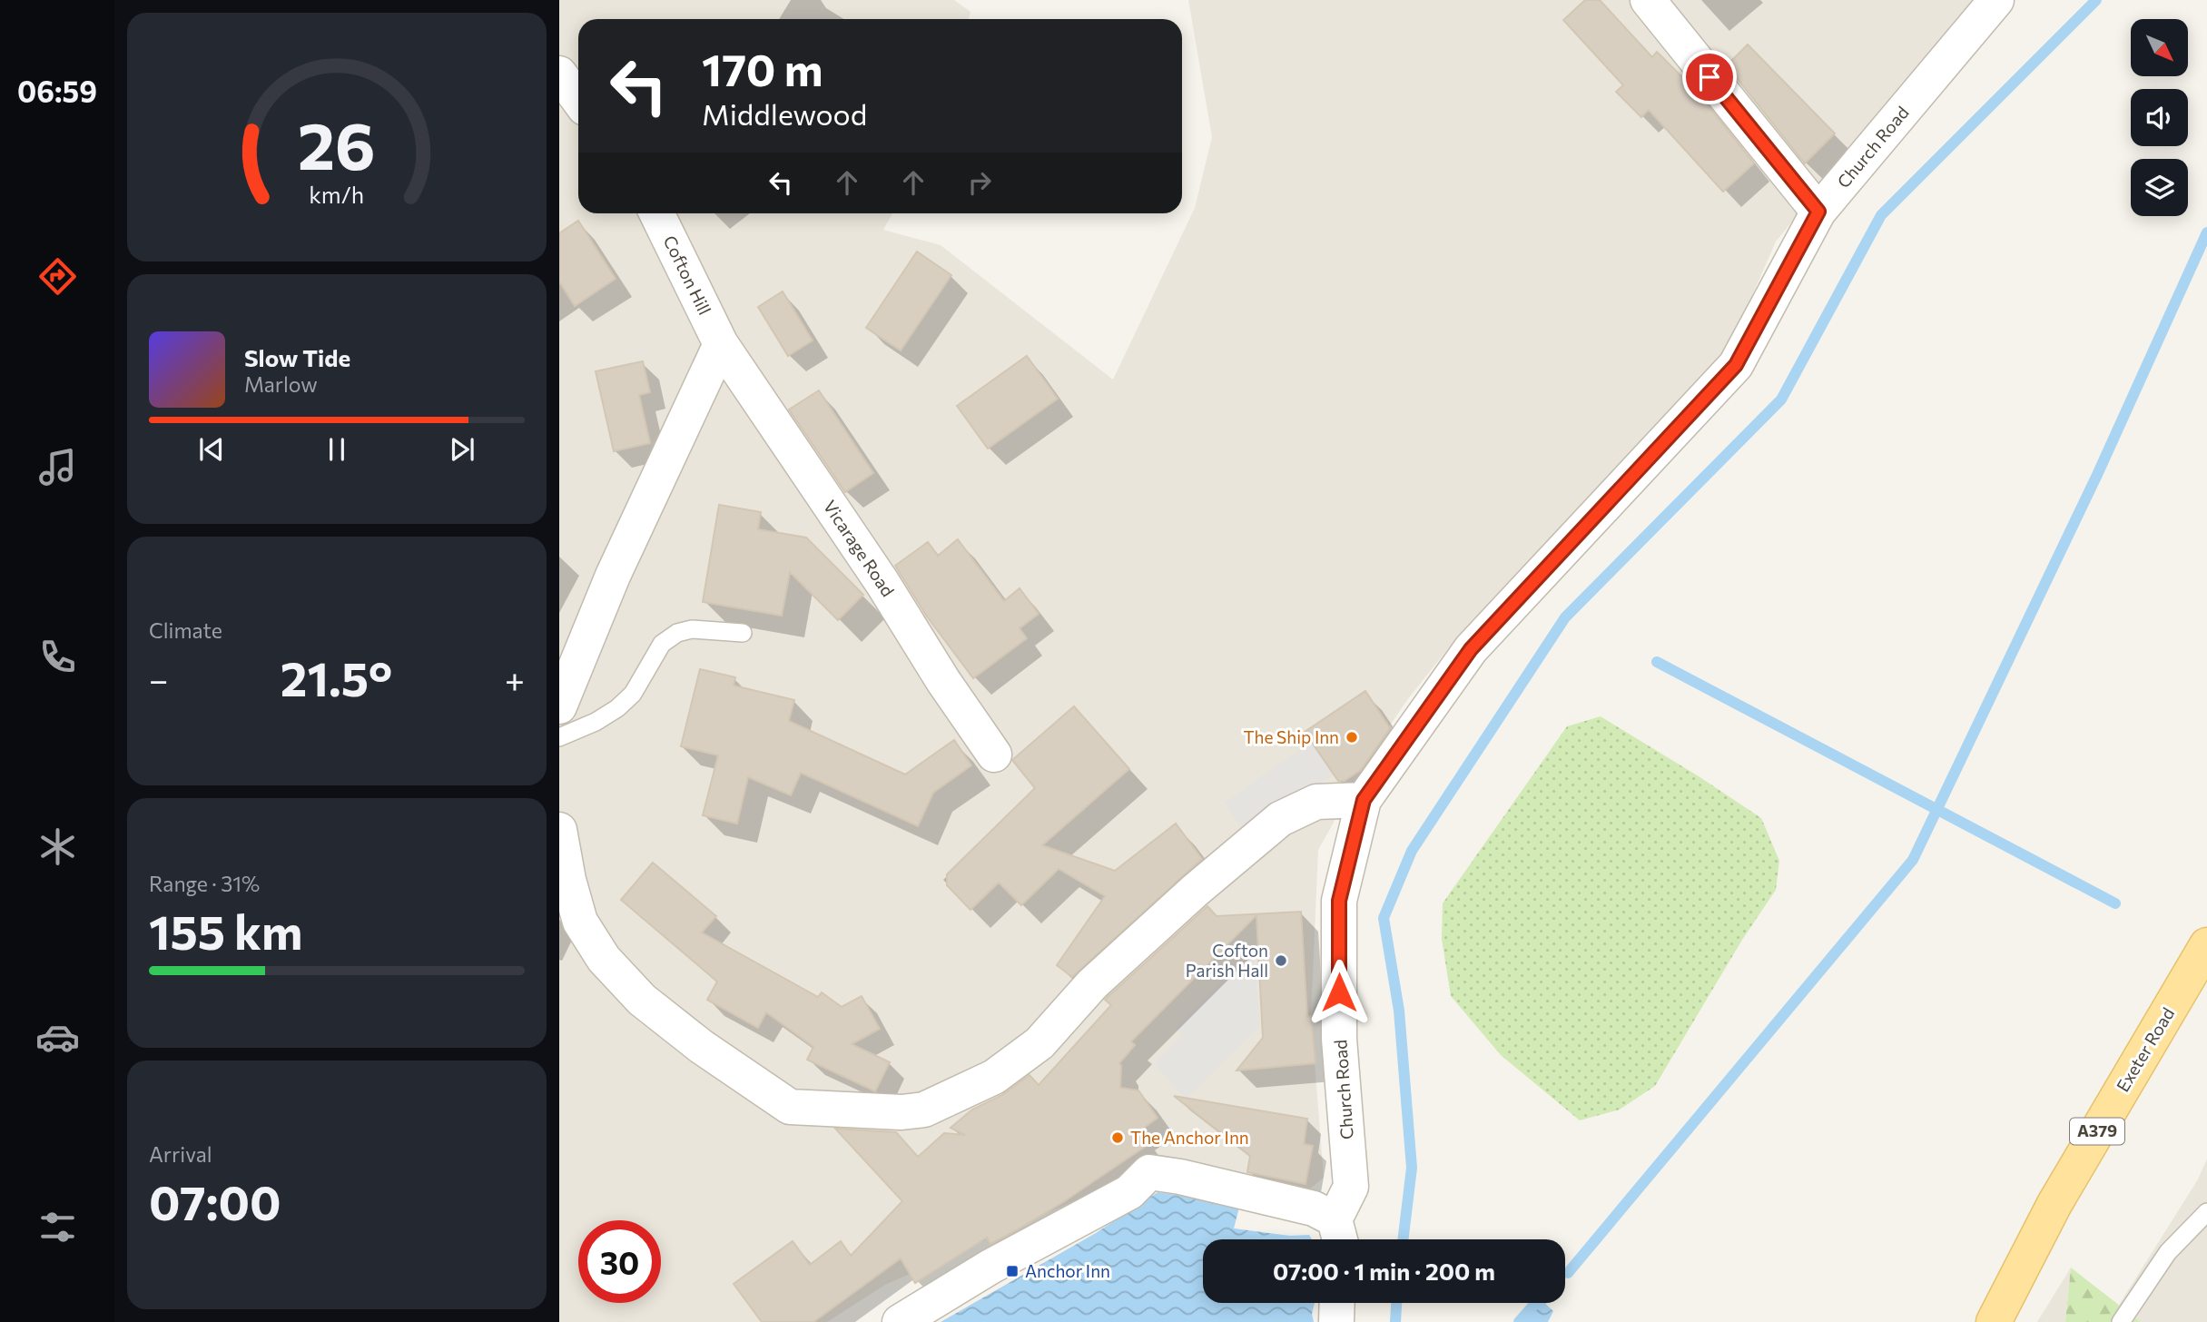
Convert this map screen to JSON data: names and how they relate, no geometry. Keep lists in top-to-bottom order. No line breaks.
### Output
{"streets":{"main road":["Exeter Road","A379"],"street":["Church Road","Cofton Hill","Vicarage Road"]},"crossings":[["Cofton Hill","Vicarage Road"]],"places":{"other":["The Ship Inn","Cofton Parish Hall","The Anchor Inn"],"transit":["Anchor Inn"]},"north":"bottom right","page":{"tabs":"06:59","turn":["170 m","Middlewood"],"song":["Slow Tide","Marlow"],"tile":["Climate",["Range · 31%","155 km"],["Arrival","07:00"]],"heat":["−","21.5°","+"],"limit":"30","trip":"07:00 · 1 min · 200 m","gauge":["26","km/h"]}}
